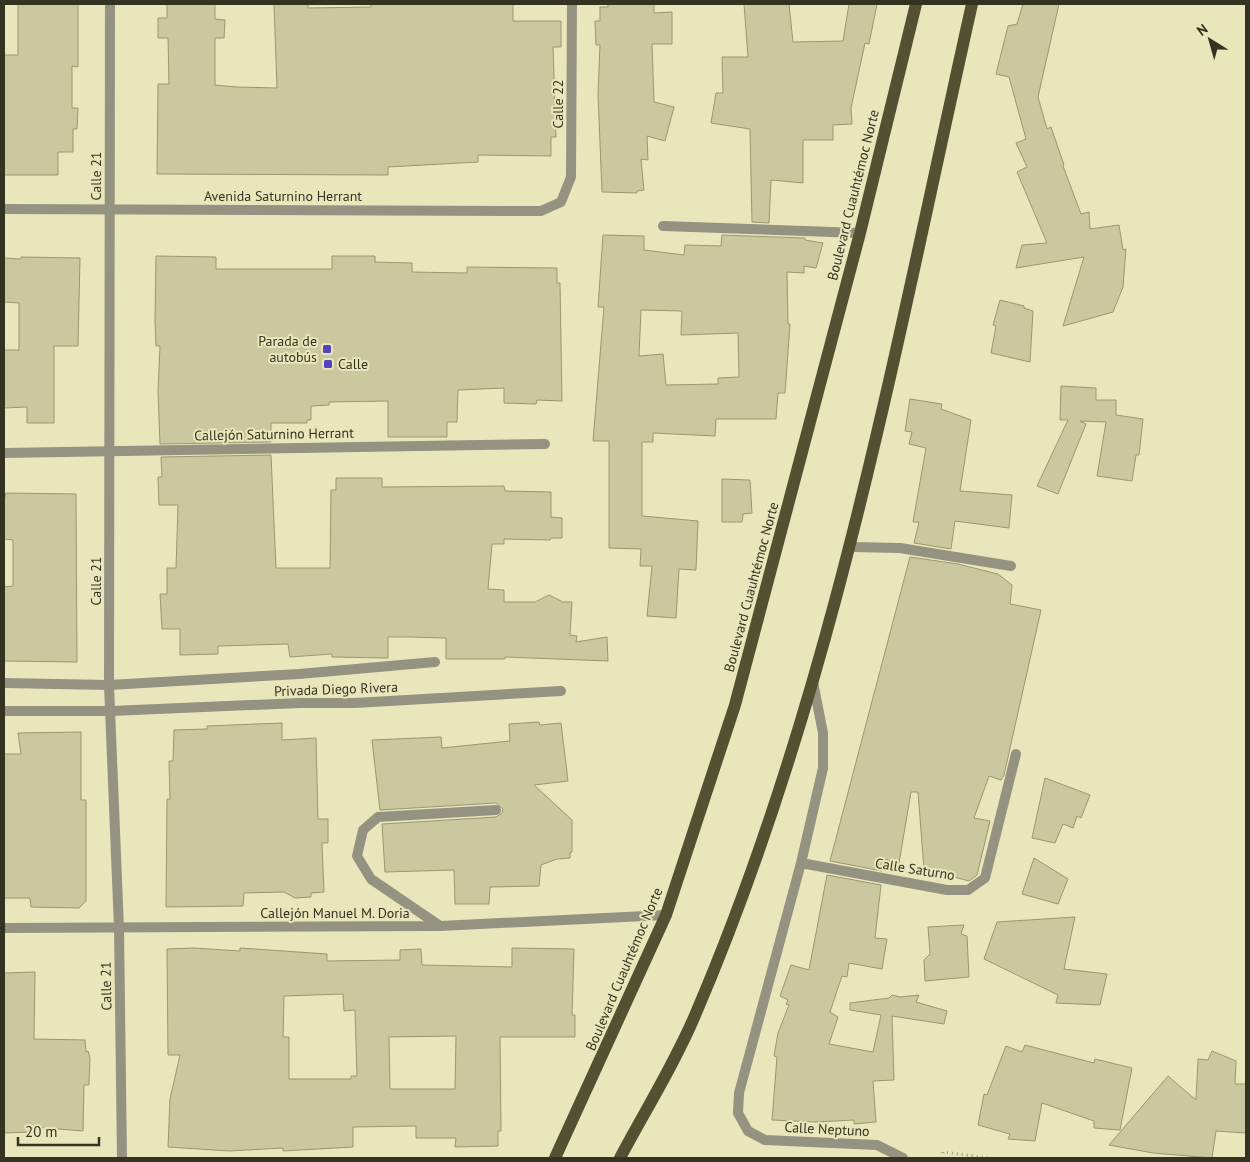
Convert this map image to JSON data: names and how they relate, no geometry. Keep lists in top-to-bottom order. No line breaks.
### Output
{"streets":{"main road":["Boulevard Cuauhtémoc Norte"],"street":["Calle 22","Calle 21","Avenida Saturnino Herrant","Callejón Saturnino Herrant","Privada Diego Rivera","Calle Saturno","Callejón Manuel M. Doria","Calle Neptuno"]},"crossings":[["Calle 22","Avenida Saturnino Herrant"],["Calle 21","Avenida Saturnino Herrant"],["Calle 21","Callejón Saturnino Herrant"],["Calle 21","Privada Diego Rivera"],["Calle 21","Callejón Manuel M. Doria"],["Boulevard Cuauhtémoc Norte","Callejón Manuel M. Doria"],["Calle Saturno","Calle Neptuno"]],"places":{"transit":["Parada de autobús","Calle"]},"scale_bar":"20 m","north":"top left"}
